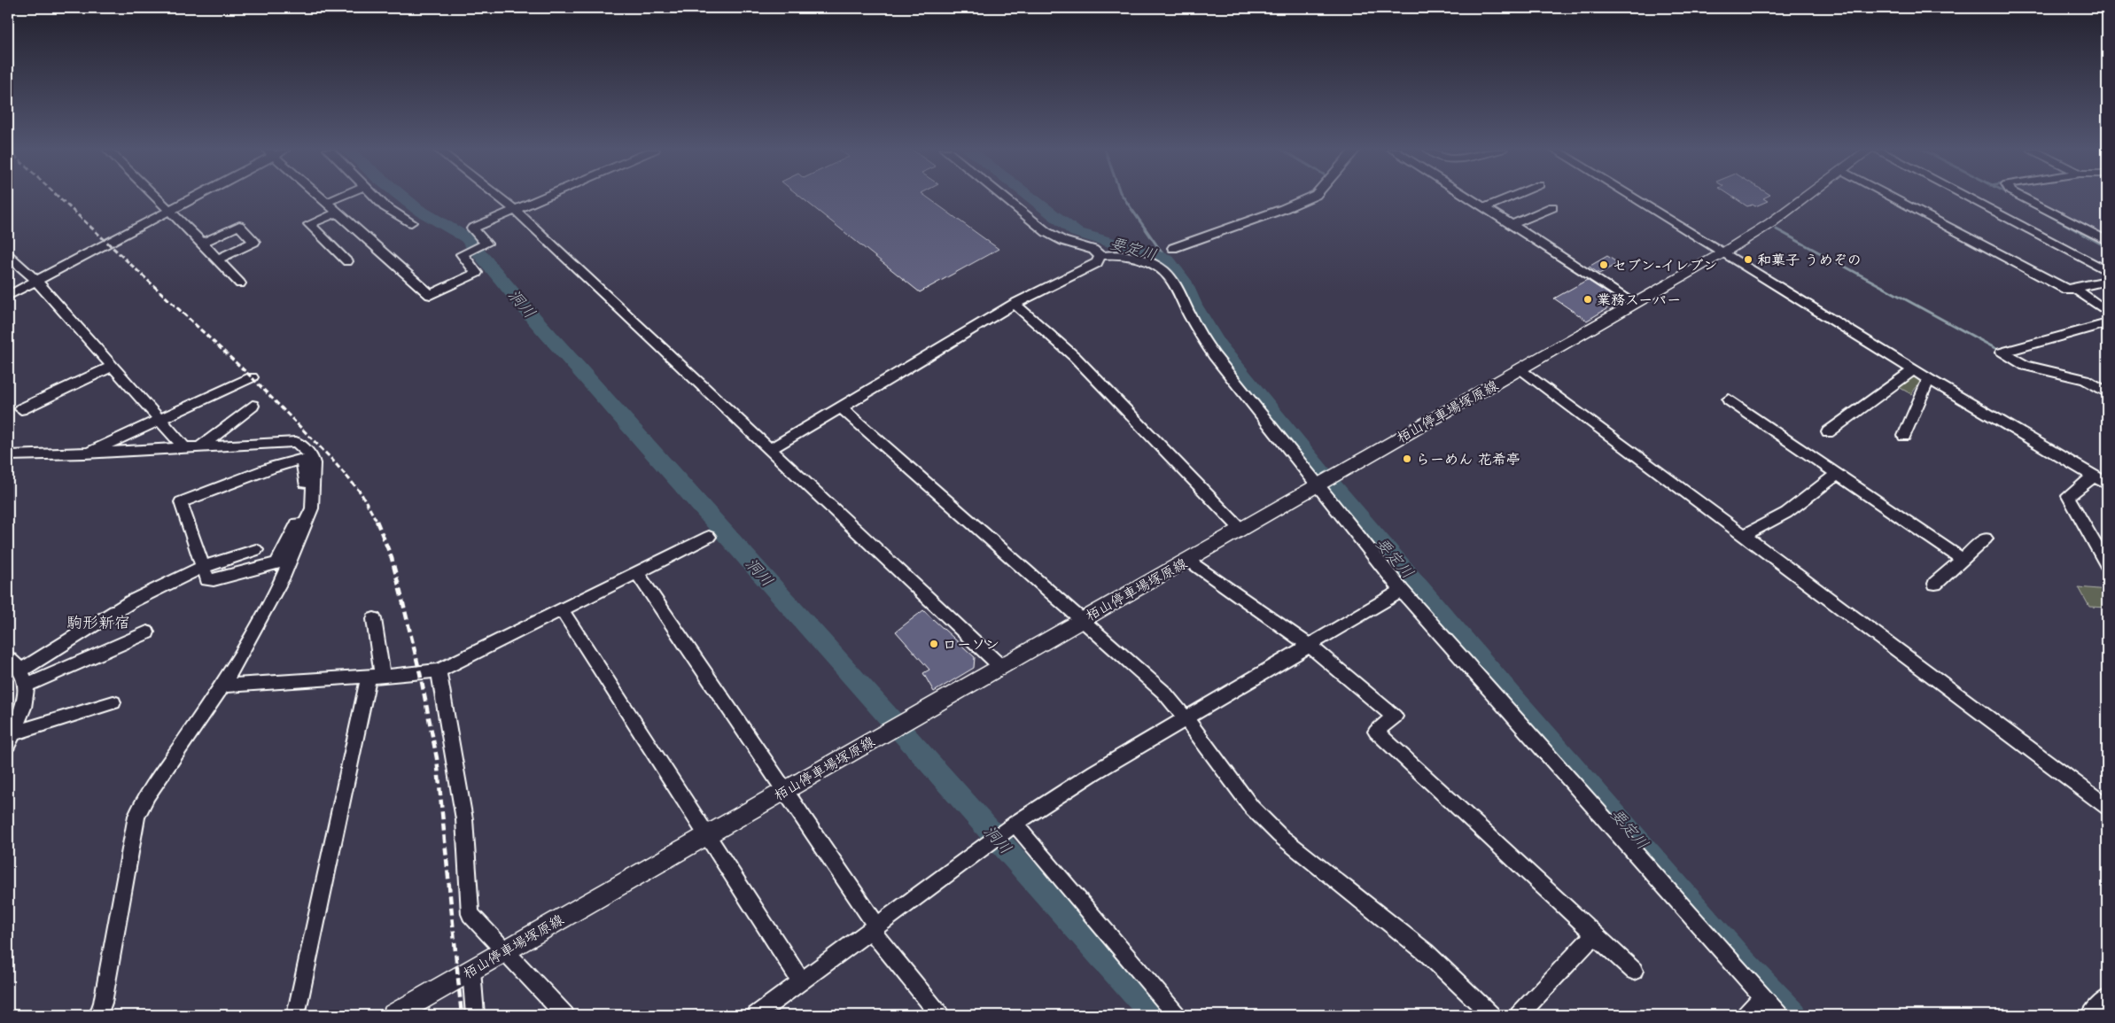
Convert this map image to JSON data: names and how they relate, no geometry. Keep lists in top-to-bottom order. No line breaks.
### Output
{"streets":{"main road":["栢山停車場塚原線"]},"districts":["駒形新宿"],"water":["要定川","洞川"],"places":["和菓子 うめぞの","セブン-イレブン","業務スーパー","らーめん 花希亭","ローソン"]}
